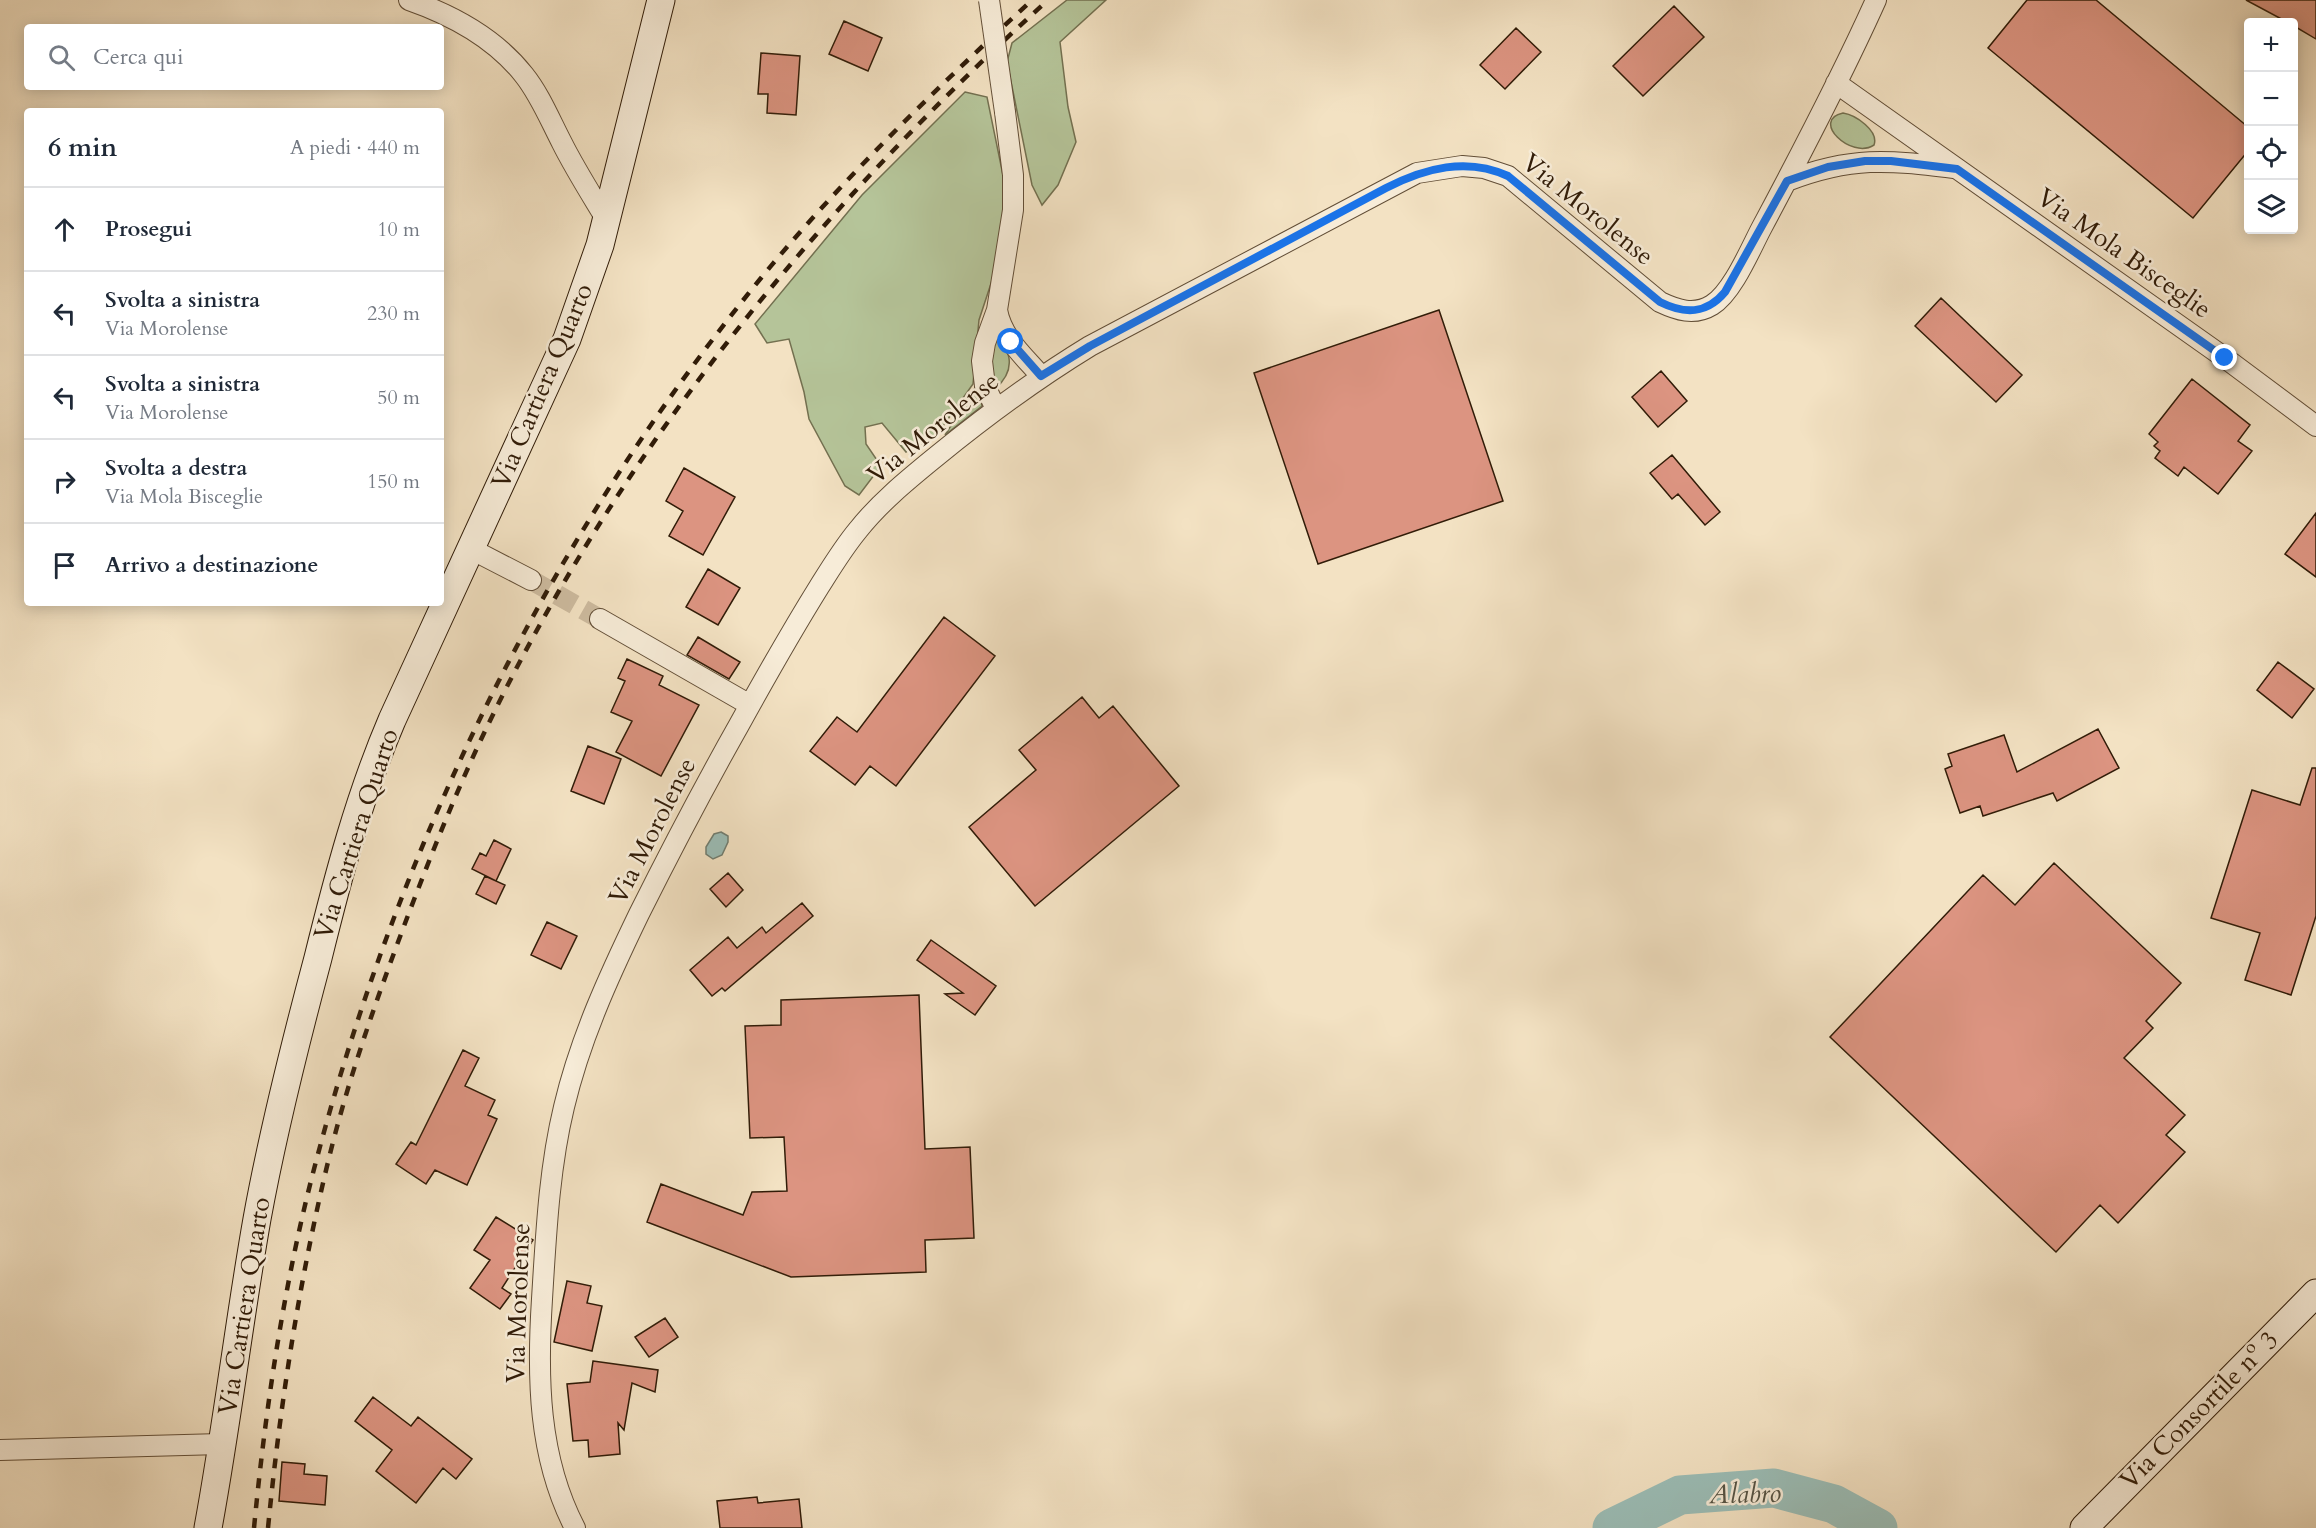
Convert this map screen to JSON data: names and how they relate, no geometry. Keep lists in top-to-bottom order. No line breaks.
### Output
{"streets":{"street":["Via Morolense","Via Mola Bisceglie","Via Cartiera Quarto","Via Consortile nº 3"]},"crossings":[["Via Morolense","Via Mola Bisceglie"]],"water":["Alabro"],"page":{"map_buttons":["+","−"],"search":"Cerca qui","heading":["6 min","A piedi · 440 m"],"list":[["Prosegui","10 m"],["Svolta a sinistra","Via Morolense","230 m"],["Svolta a sinistra","Via Morolense","50 m"],["Svolta a destra","Via Mola Bisceglie","150 m"],"Arrivo a destinazione"]}}
